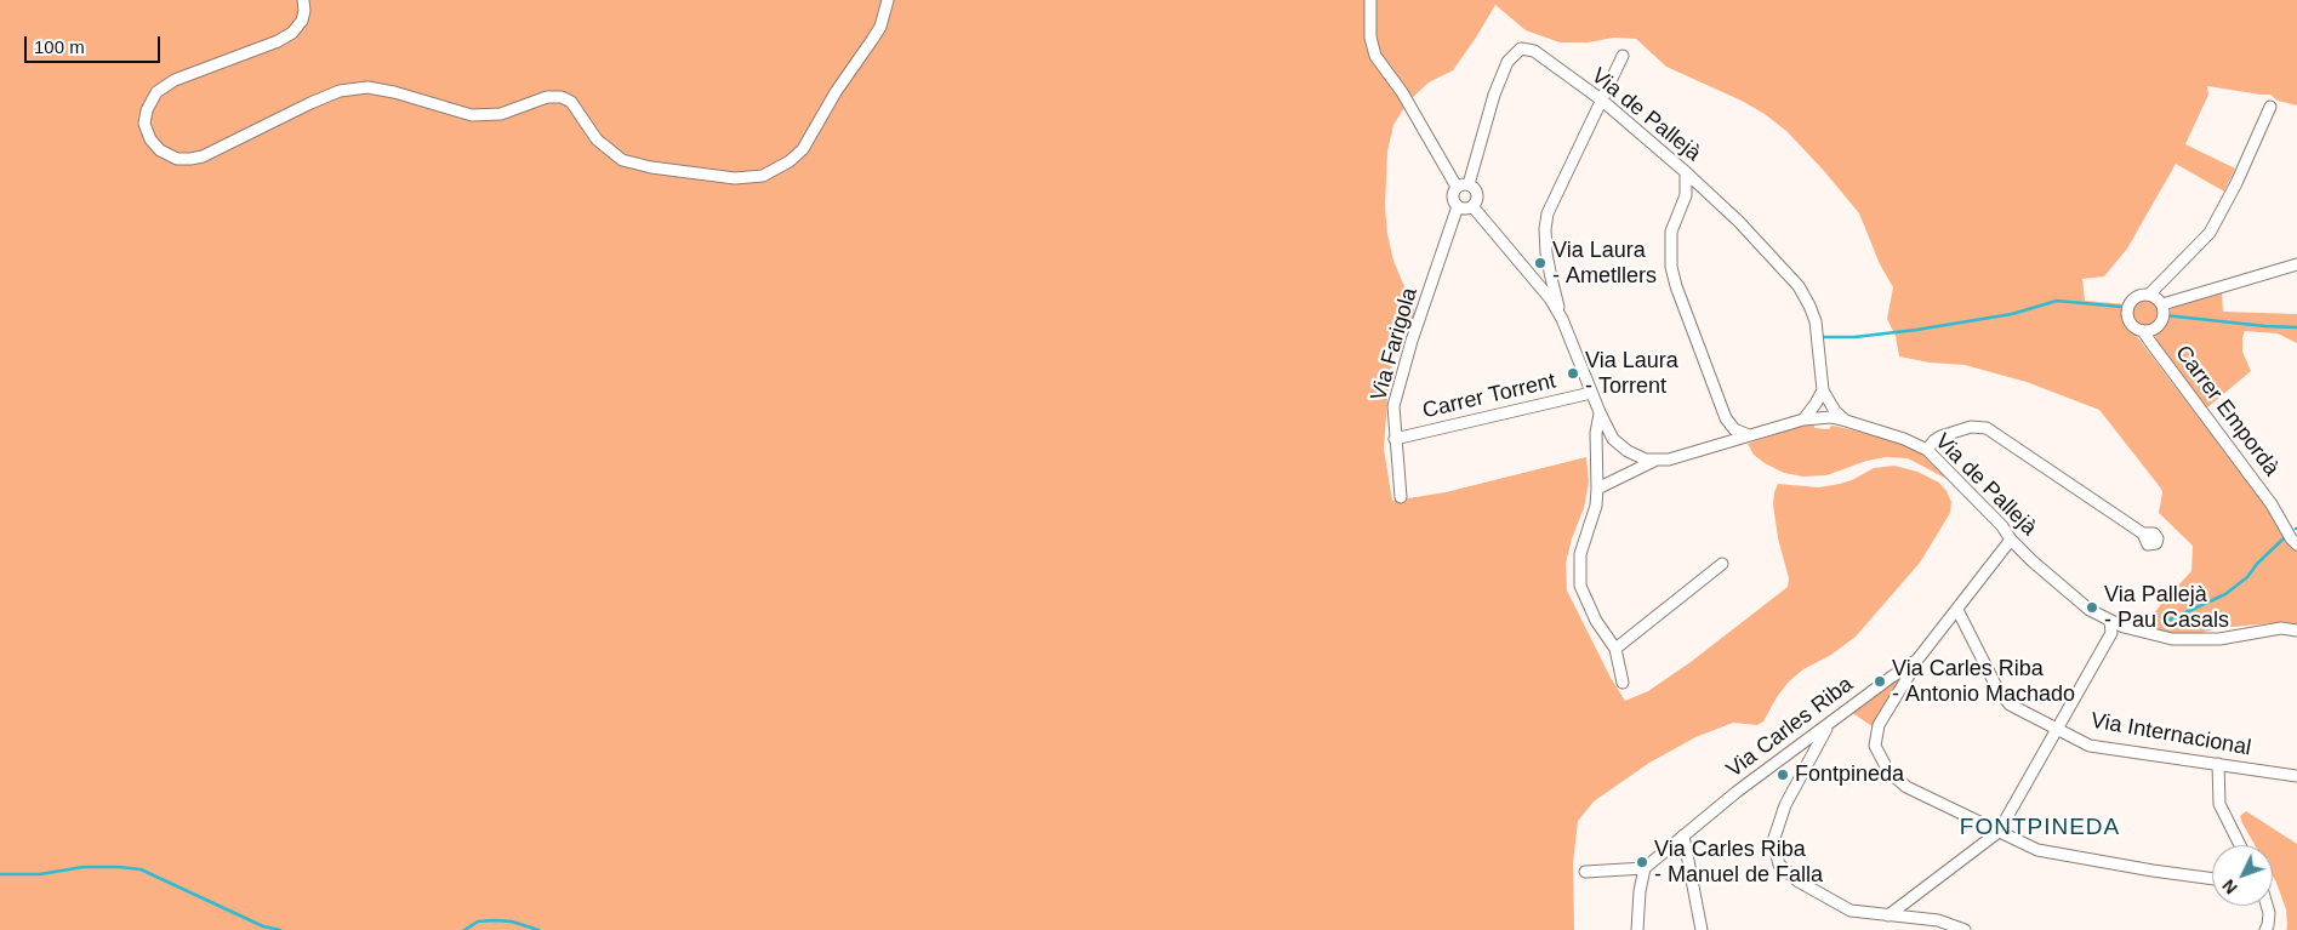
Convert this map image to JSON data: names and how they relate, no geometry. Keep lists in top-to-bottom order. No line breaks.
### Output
{"streets":{"street":["Via de Pallejà","Via Farigola","Carrer Torrent","Carrer Empordà","Via Carles Riba","Via Internacional"]},"crossings":[["Via de Pallejà","Via Farigola"],["Via de Pallejà","Via Carles Riba"],["Via Farigola","Carrer Torrent"],["Via Carles Riba","Via Internacional"]],"districts":["FONTPINEDA"],"places":["Via Laura - Ametllers","Via Laura - Torrent","Via Pallejà - Pau Casals","Via Carles Riba - Antonio Machado","Fontpineda","Via Carles Riba - Manuel de Falla"],"scale_bar":"100 m","north":"bottom left"}
